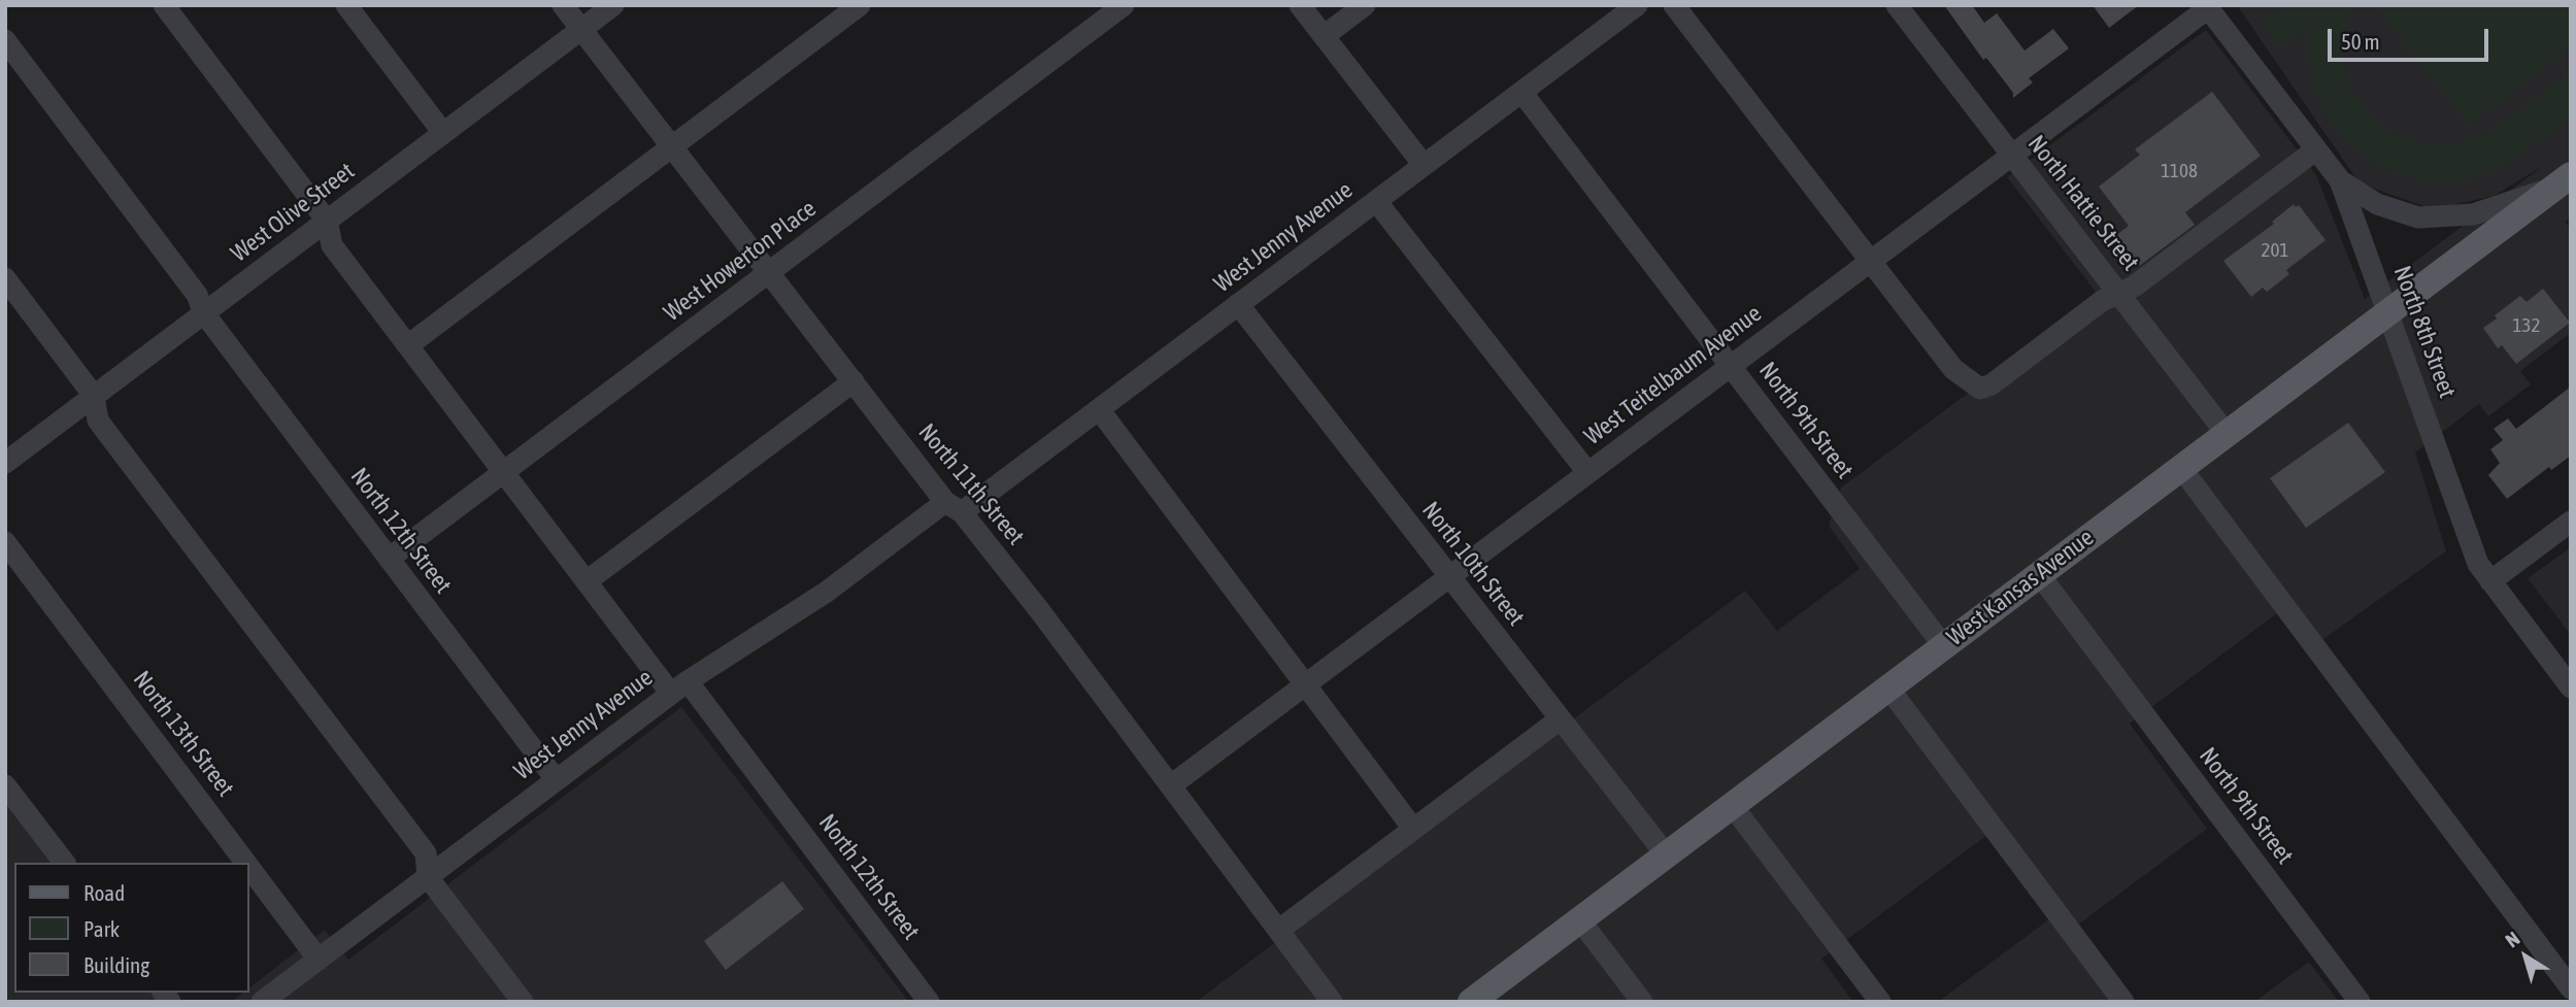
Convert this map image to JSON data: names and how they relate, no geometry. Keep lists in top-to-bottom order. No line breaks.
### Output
{"streets":{"main road":["West Kansas Avenue"],"street":["North Hattie Street","West Olive Street","West Jenny Avenue","West Howerton Place","North 8th Street","West Teitelbaum Avenue","North 9th Street","North 11th Street","North 12th Street","North 10th Street","North 13th Street"]},"crossings":[["North Hattie Street","West Teitelbaum Avenue"],["North Hattie Street","West Kansas Avenue"],["West Olive Street","North 11th Street"],["West Olive Street","North 12th Street"],["West Jenny Avenue","North 9th Street"],["West Jenny Avenue","North 11th Street"],["West Jenny Avenue","North 12th Street"],["West Jenny Avenue","North 10th Street"],["West Jenny Avenue","North 13th Street"],["West Howerton Place","North 11th Street"],["West Howerton Place","North 12th Street"],["North 8th Street","West Teitelbaum Avenue"],["North 8th Street","West Kansas Avenue"],["West Teitelbaum Avenue","North 9th Street"],["West Teitelbaum Avenue","North 11th Street"],["West Teitelbaum Avenue","North 10th Street"],["North 9th Street","West Kansas Avenue"],["North 10th Street","West Kansas Avenue"]],"house_numbers":["1108","201","132"],"legend":["Road","Park","Building"],"scale_bar":"50 m","north":"top left"}
